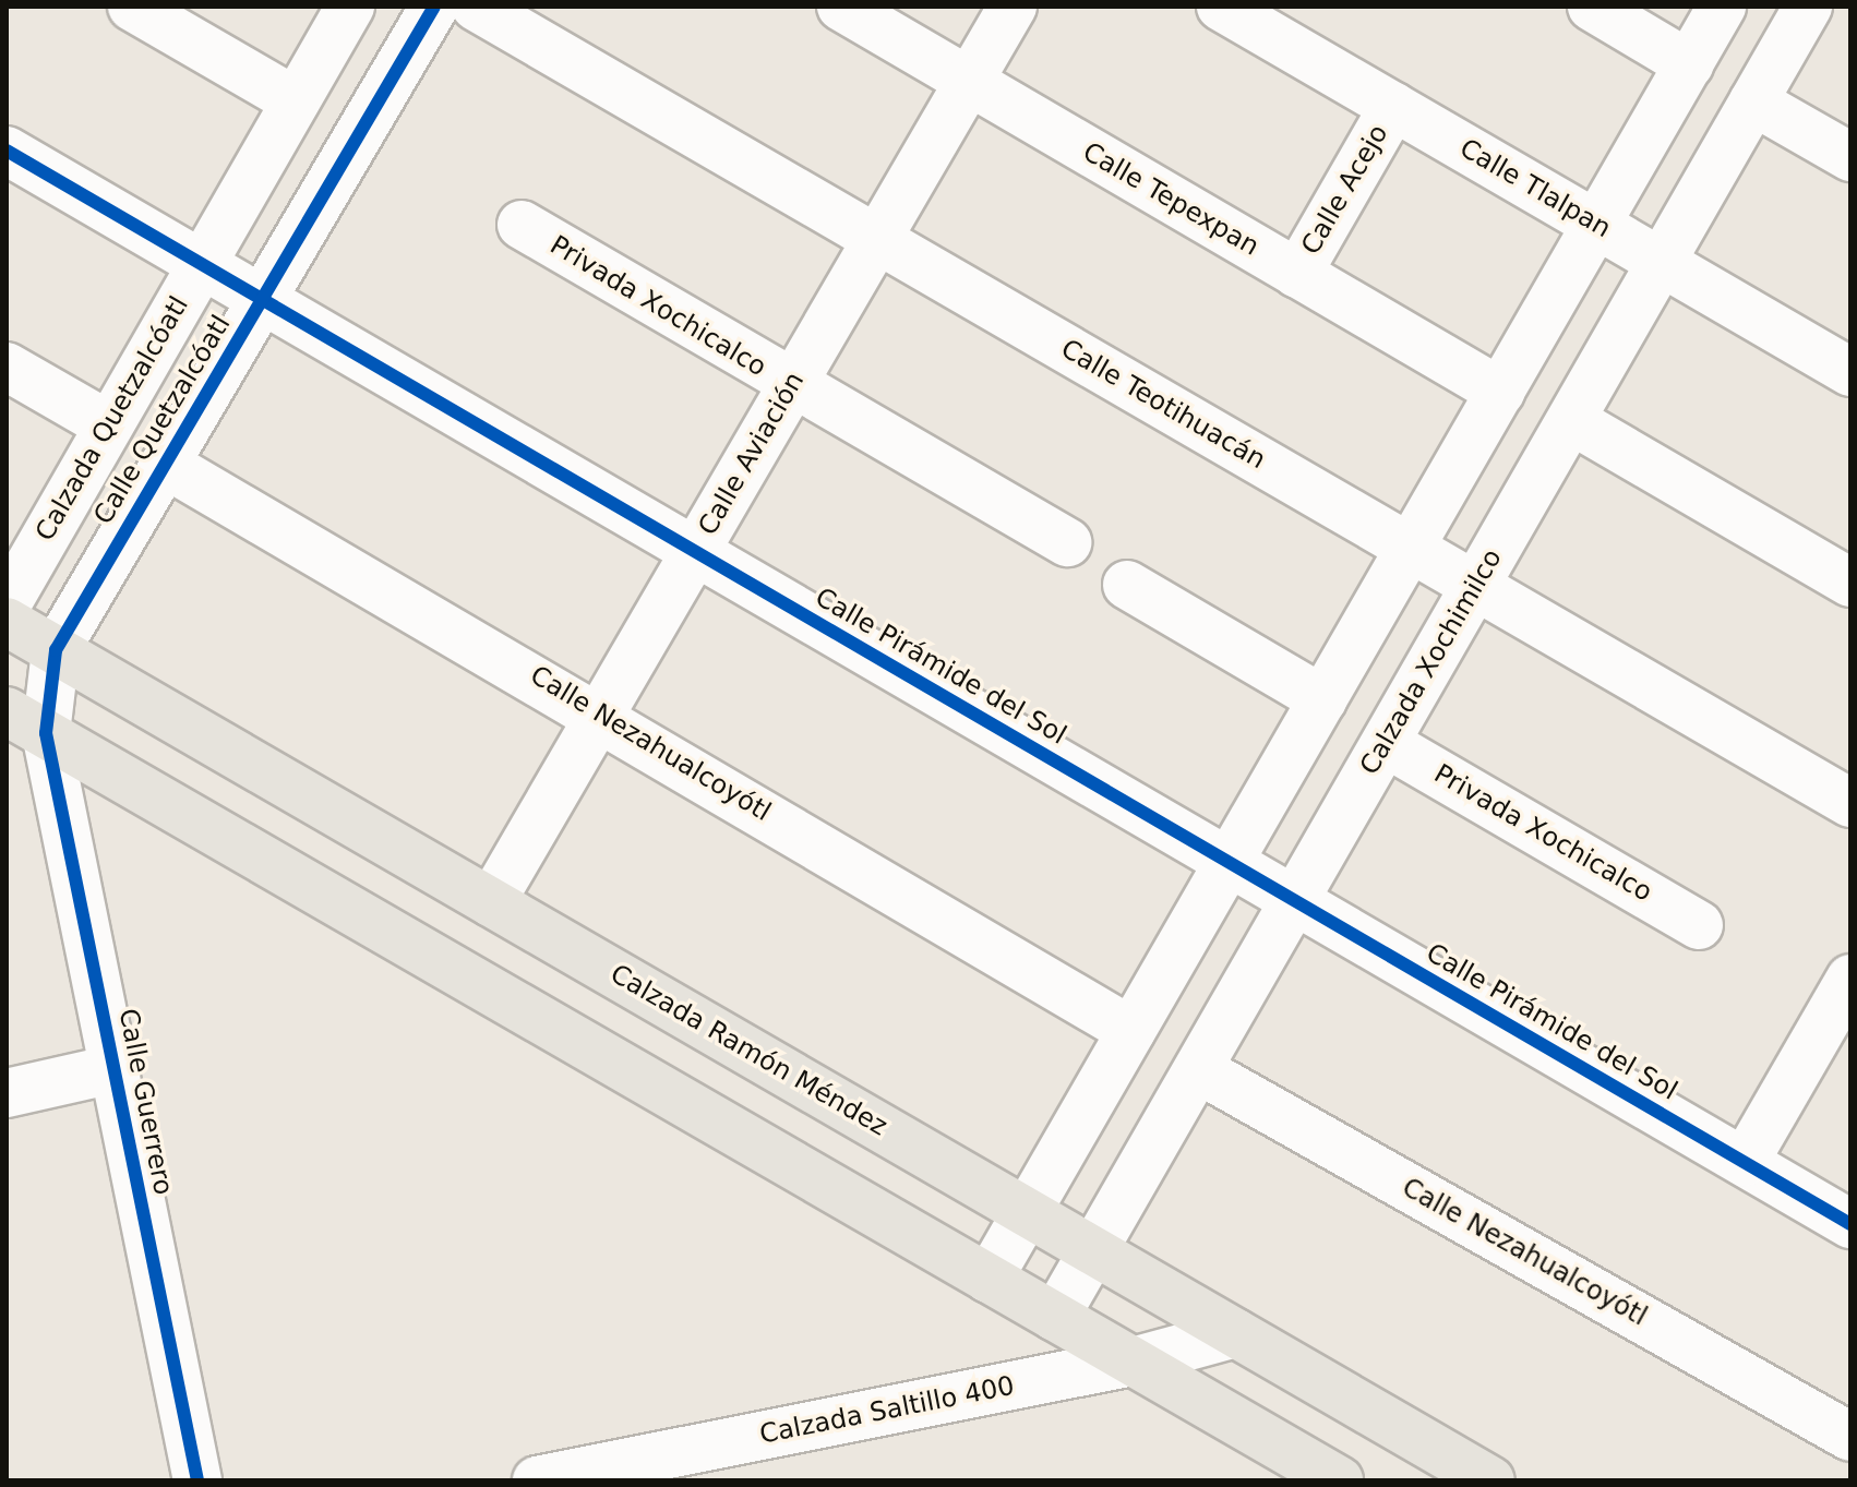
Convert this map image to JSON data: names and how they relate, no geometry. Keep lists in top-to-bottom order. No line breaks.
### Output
{"streets":{"main road":["Calzada Ramón Méndez"],"street":["Calle Tlalpan","Calle Acejo","Calle Tepexpan","Privada Xochicalco","Calle Teotihuacán","Calzada Quetzalcóatl","Calle Quetzalcóatl","Calle Aviación","Calzada Xochimilco","Calle Pirámide del Sol","Calle Nezahualcoyótl","Calle Guerrero","Calzada Saltillo 400"]},"crossings":[["Calle Tlalpan","Calle Acejo"],["Calle Tlalpan","Calzada Xochimilco"],["Calle Acejo","Calle Tepexpan"],["Calle Tepexpan","Calle Aviación"],["Privada Xochicalco","Calle Aviación"],["Privada Xochicalco","Calzada Xochimilco"],["Calle Teotihuacán","Calle Aviación"],["Calle Teotihuacán","Calzada Xochimilco"],["Calzada Quetzalcóatl","Calle Pirámide del Sol"],["Calle Quetzalcóatl","Calle Pirámide del Sol"],["Calle Quetzalcóatl","Calle Nezahualcoyótl"],["Calle Quetzalcóatl","Calzada Ramón Méndez"],["Calle Quetzalcóatl","Calle Guerrero"],["Calle Aviación","Calle Pirámide del Sol"],["Calle Aviación","Calle Nezahualcoyótl"],["Calle Aviación","Calzada Ramón Méndez"],["Calzada Xochimilco","Calle Pirámide del Sol"],["Calzada Xochimilco","Calle Nezahualcoyótl"],["Calzada Xochimilco","Calzada Ramón Méndez"],["Calzada Ramón Méndez","Calzada Saltillo 400"]]}
